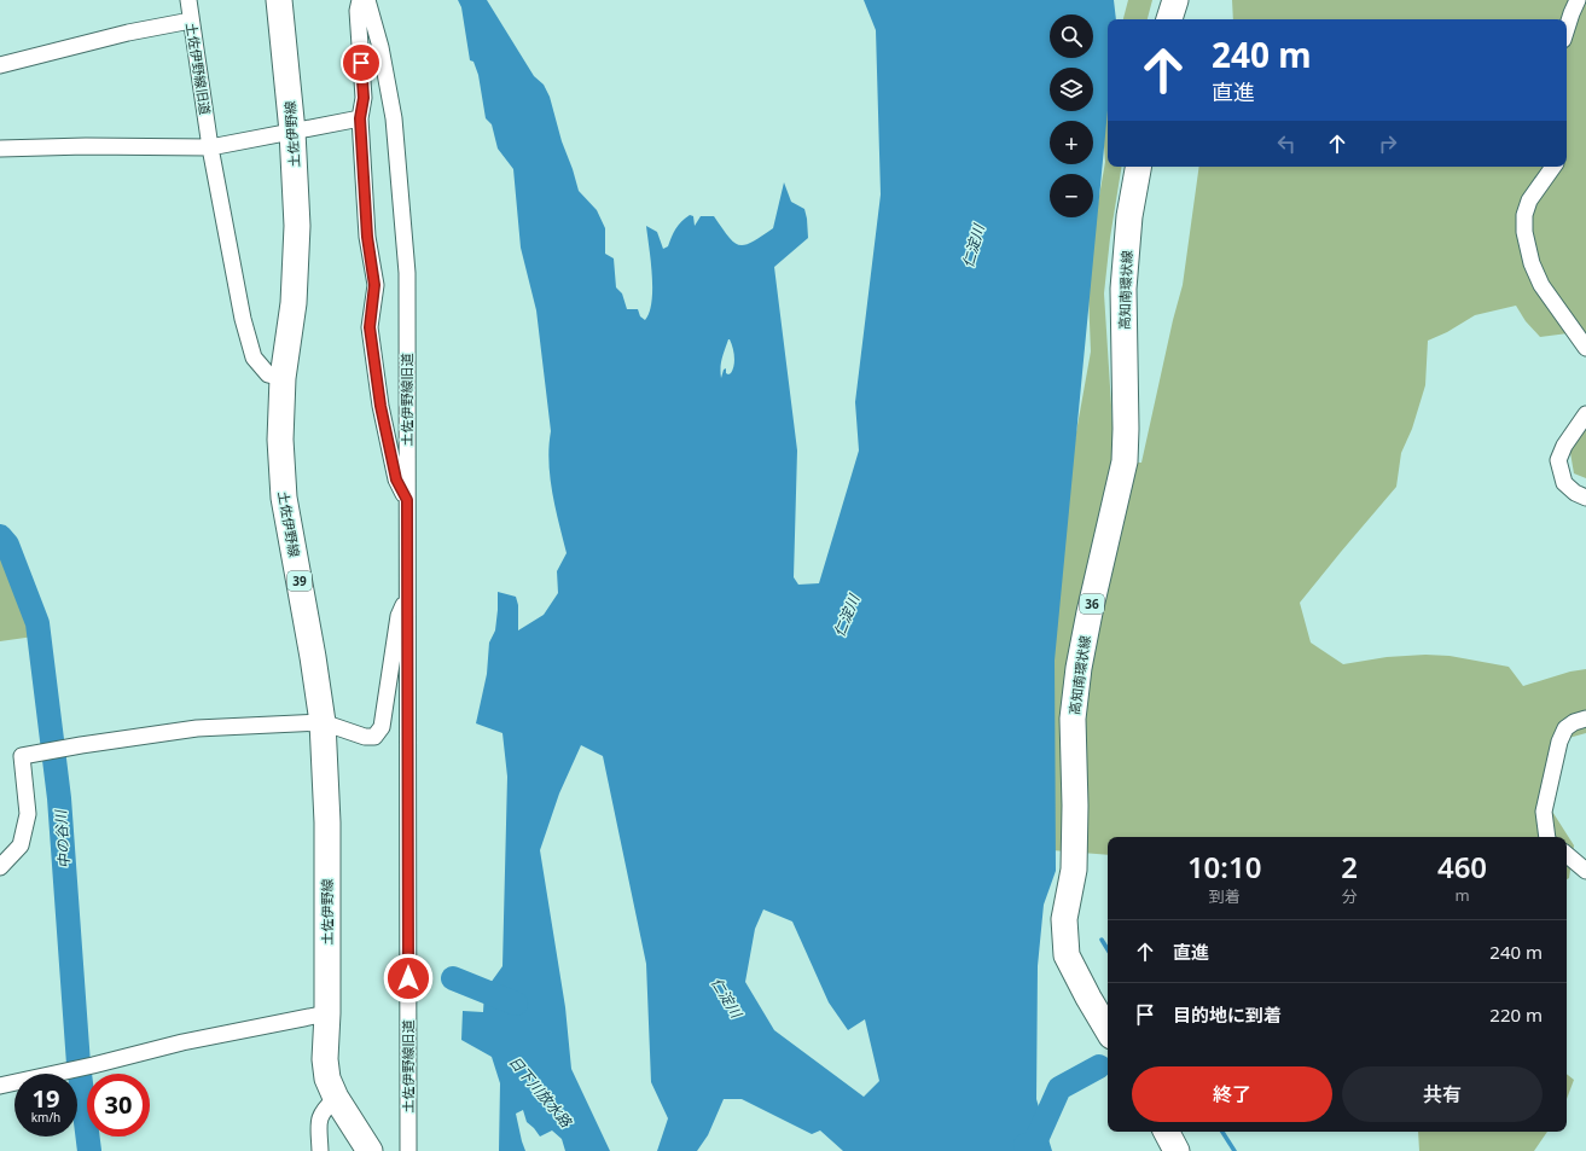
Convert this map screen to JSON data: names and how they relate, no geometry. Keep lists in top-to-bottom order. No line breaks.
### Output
{"streets":{"main road":["土佐伊野線","高知南環状線","39","36"],"street":["土佐伊野線旧道"]},"crossings":[["土佐伊野線旧道","土佐伊野線"]],"water":["仁淀川","中の谷川","日下川放水路"],"page":{"map_buttons":["+","−"],"turn":["240 m","直進"],"eta":["10:10","到着","2","分","460","m"],"list":[{"name":"直進","value":"240 m"},{"name":"目的地に到着","value":"220 m"}],"buttons":["終了","共有"],"speed":"19 km/h","limit":"30"}}
